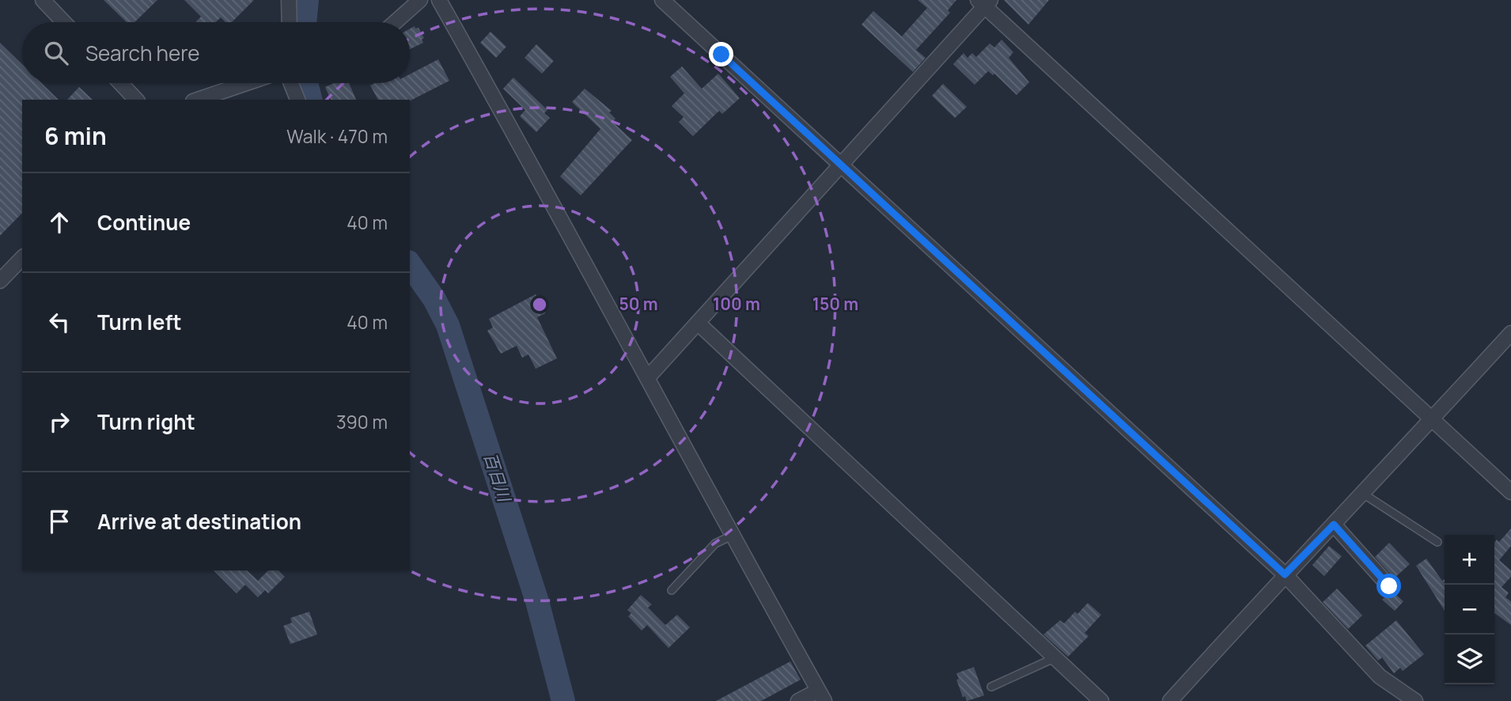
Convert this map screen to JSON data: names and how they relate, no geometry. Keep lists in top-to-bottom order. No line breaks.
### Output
{"water":["百日川"],"page":{"search":"Search here","heading":["6 min","Walk · 470 m"],"list":[["Continue","40 m"],["Turn left","40 m"],["Turn right","390 m"],"Arrive at destination"],"map_buttons":["+","−"]},"rings":["50 m","100 m","150 m"]}
